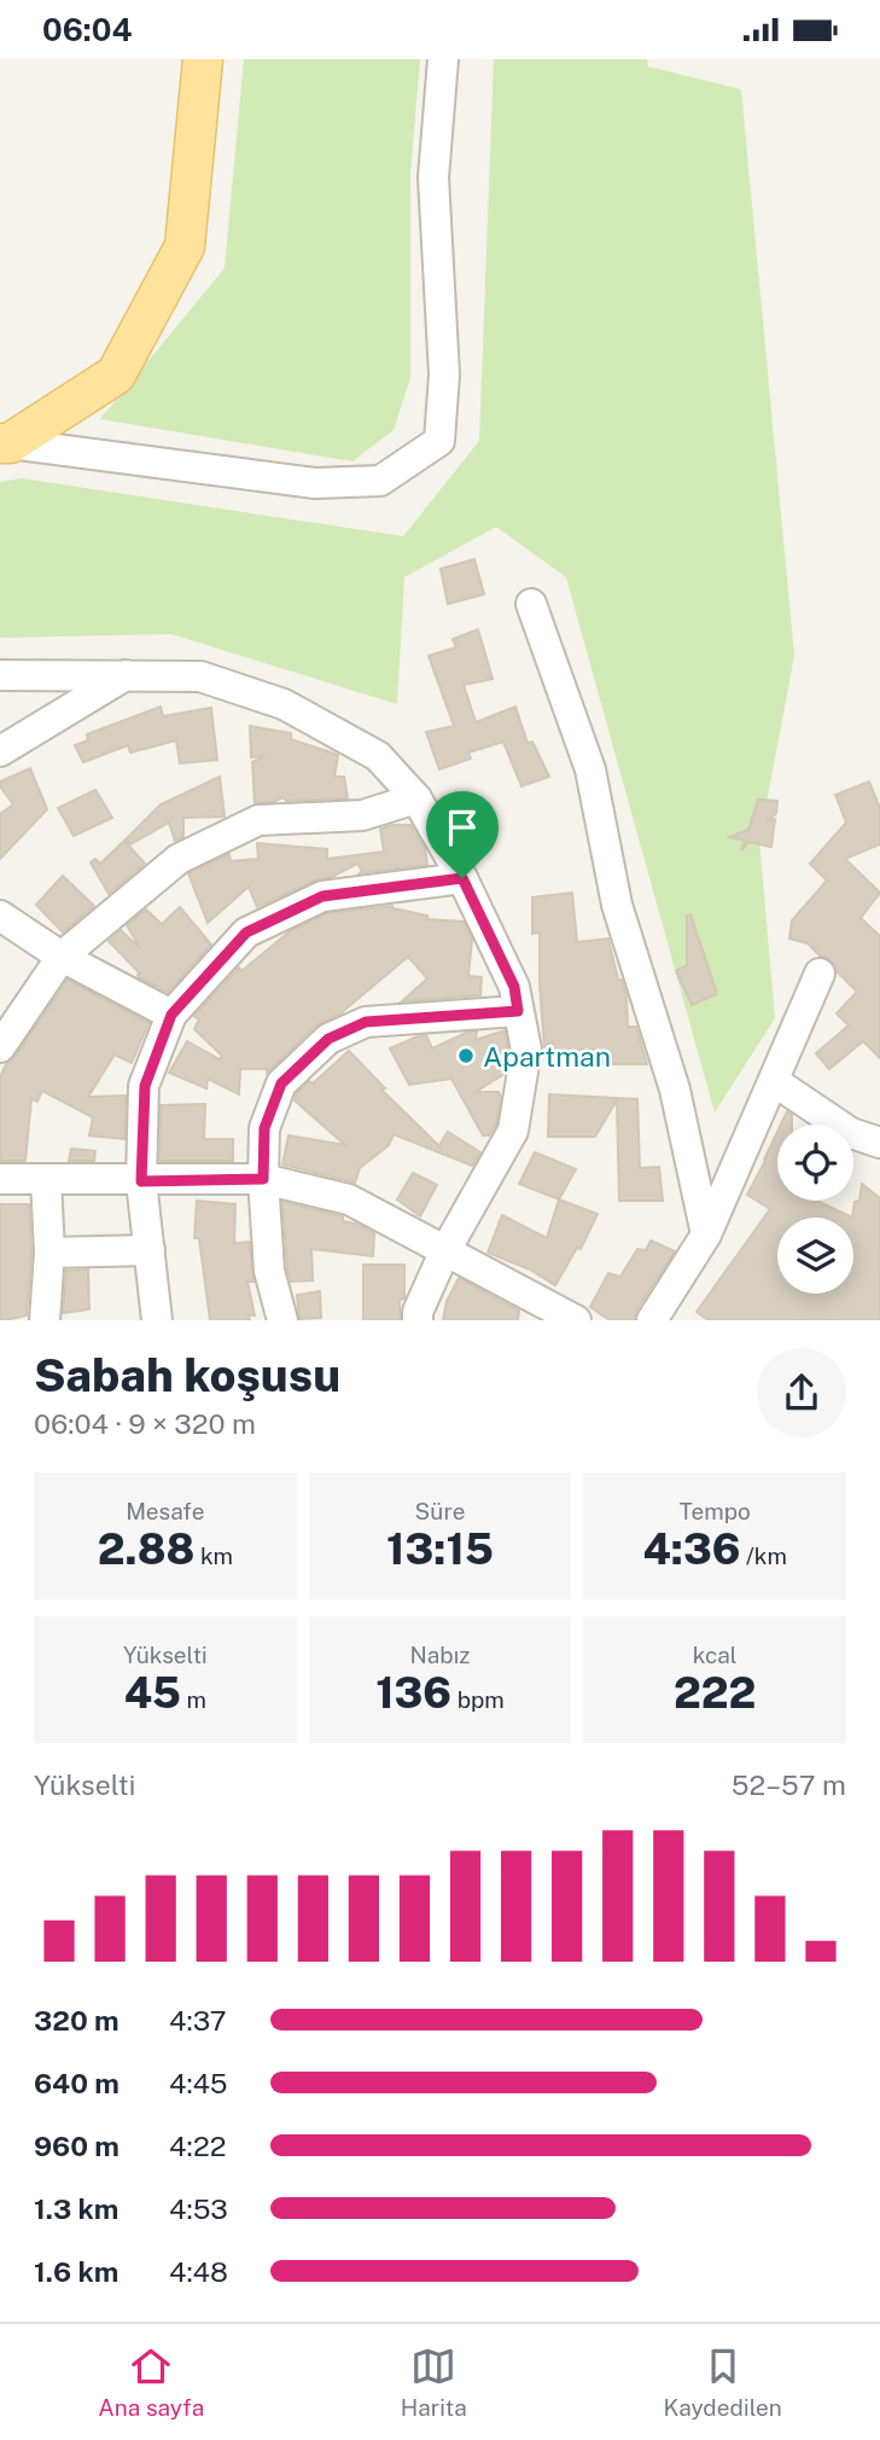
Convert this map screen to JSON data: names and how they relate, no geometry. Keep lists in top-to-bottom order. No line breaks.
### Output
{"places":["Apartman"],"page":{"status":"06:04","heading":["Sabah koşusu","06:04 · 9 × 320 m"],"stats":[["Mesafe","2.88 km"],["Süre","13:15"],["Tempo","4:36 /km"],["Yükselti","45 m"],["Nabız","136 bpm"],["kcal","222"]],"chart":["Yükselti","52–57 m"],"list":[{"name":"320 m","note":"4:37"},{"name":"640 m","note":"4:45"},{"name":"960 m","note":"4:22"},{"name":"1.3 km","note":"4:53"},{"name":"1.6 km","note":"4:48"}],"tabs":["Ana sayfa","Harita","Kaydedilen"]}}
